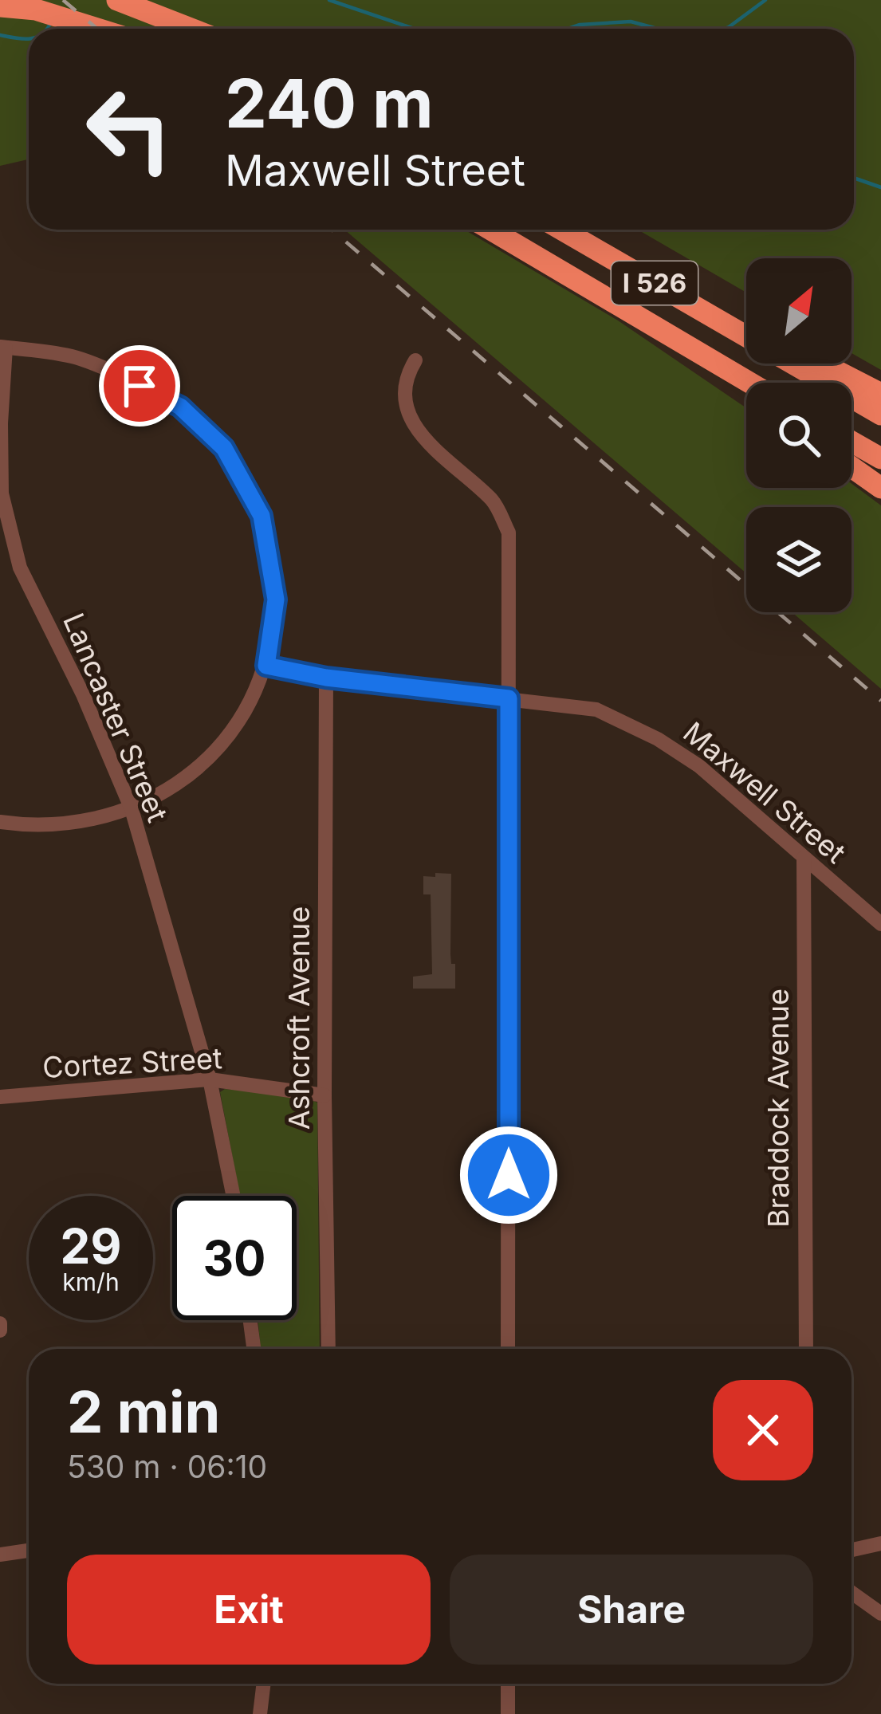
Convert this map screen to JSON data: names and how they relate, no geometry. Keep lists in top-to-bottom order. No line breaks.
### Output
{"streets":{"highway":["I 526"],"street":["Lancaster Street","Maxwell Street","Ashcroft Avenue","Cortez Street","Braddock Avenue"]},"crossings":[["Lancaster Street","Cortez Street"],["Maxwell Street","Ashcroft Avenue"],["Maxwell Street","Braddock Avenue"],["Ashcroft Avenue","Cortez Street"]],"north":"top right","page":{"turn":["240 m","Maxwell Street"],"speed":"29 km/h","limit":"30","heading":["2 min","530 m · 06:10"],"buttons":["Exit","Share"]}}
